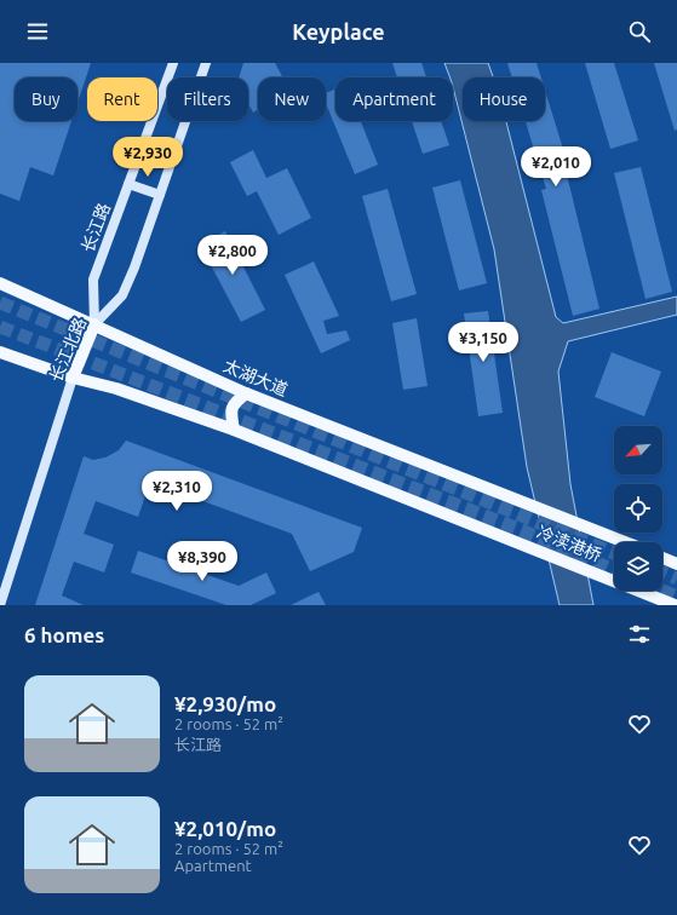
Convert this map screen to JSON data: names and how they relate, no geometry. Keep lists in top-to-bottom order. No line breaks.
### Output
{"streets":{"main road":["长江路","长江北路","太湖大道","冷渎港桥"]},"crossings":[["长江路","长江北路"],["长江路","太湖大道"],["长江北路","太湖大道"],["太湖大道","冷渎港桥"]],"north":"bottom left","page":{"header":"Keyplace","chip":["Buy","Rent","Filters","New","Apartment","House"],"price":["¥2,930","¥2,010","¥2,800","¥3,150","¥2,310","¥8,390"],"heading":"6 homes","list":[{"name":"¥2,930/mo","note":"2 rooms · 52 m² · 长江路"},{"name":"¥2,010/mo","note":"2 rooms · 52 m² · Apartment"}]}}
